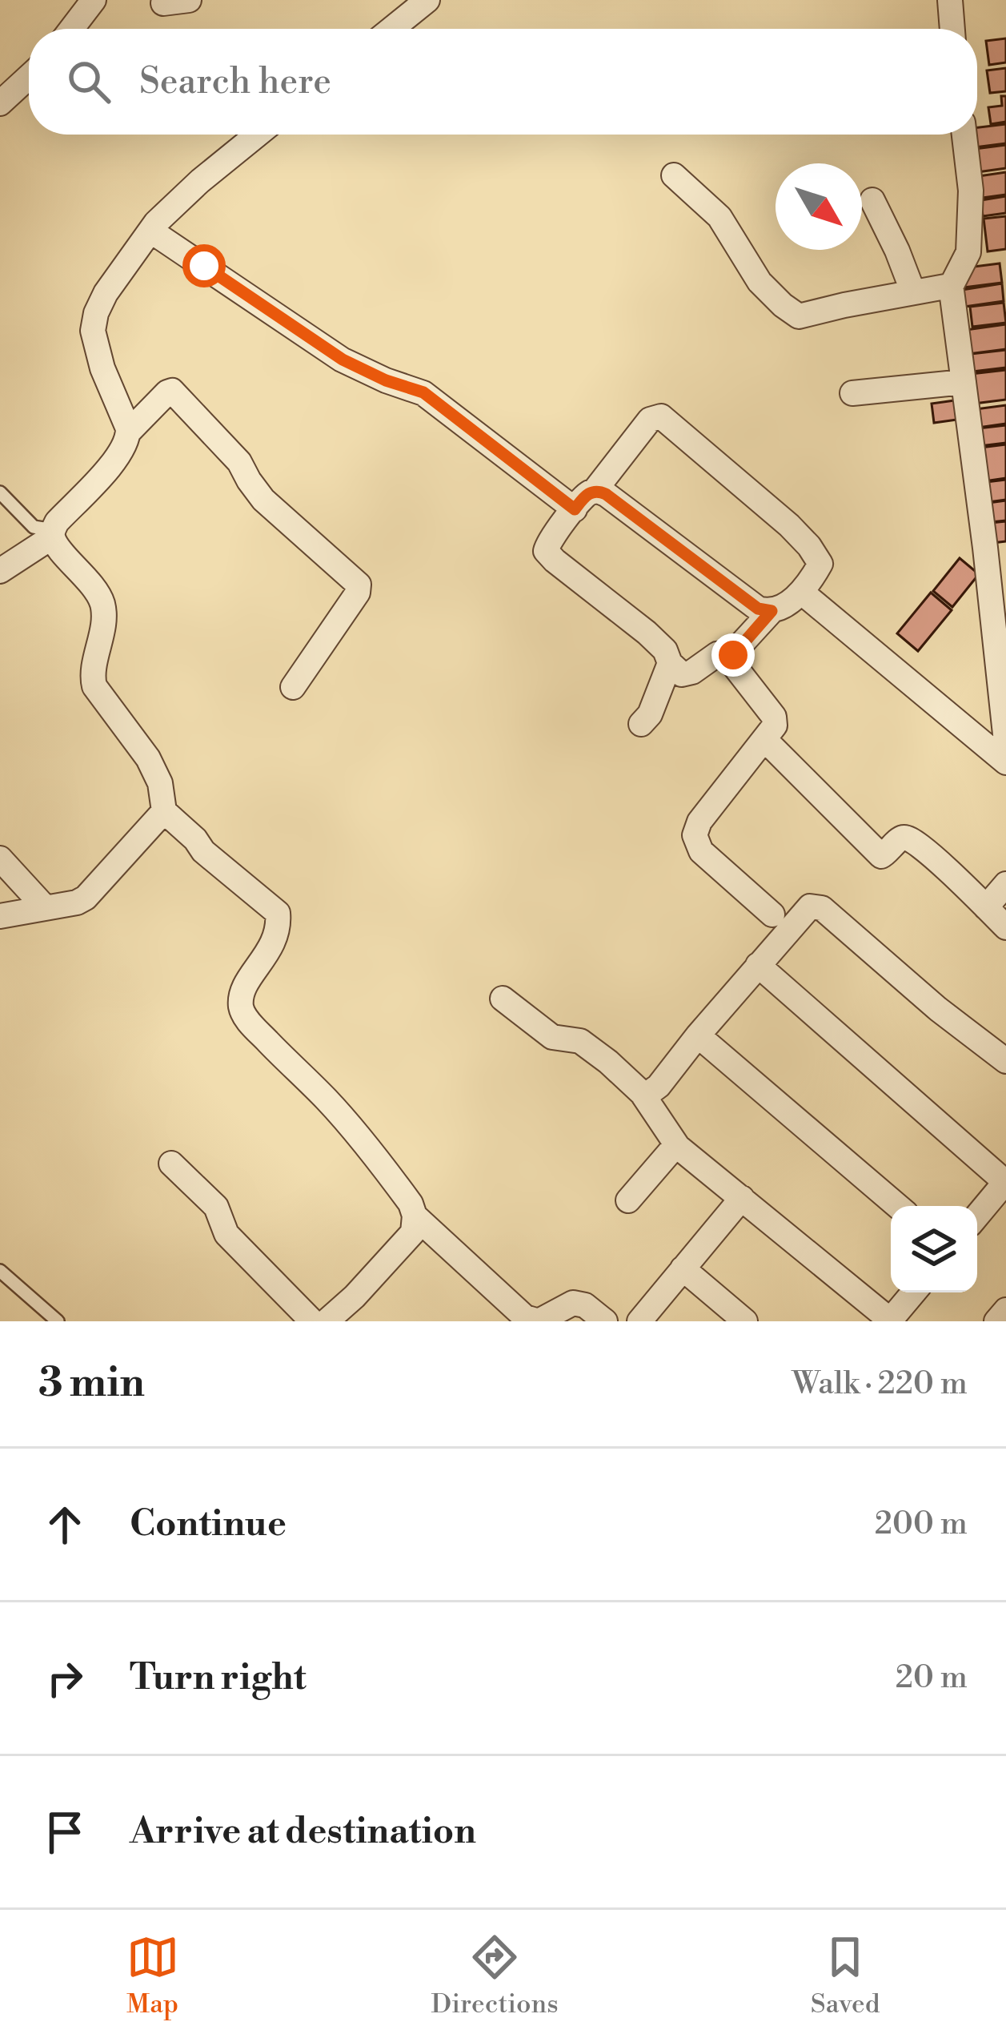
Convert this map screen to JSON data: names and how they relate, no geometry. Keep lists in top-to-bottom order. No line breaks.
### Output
{"north":"bottom right","page":{"search":"Search here","heading":["3 min","Walk · 220 m"],"list":[["Continue","200 m"],["Turn right","20 m"],"Arrive at destination"],"nav":["Map","Directions","Saved"]}}
